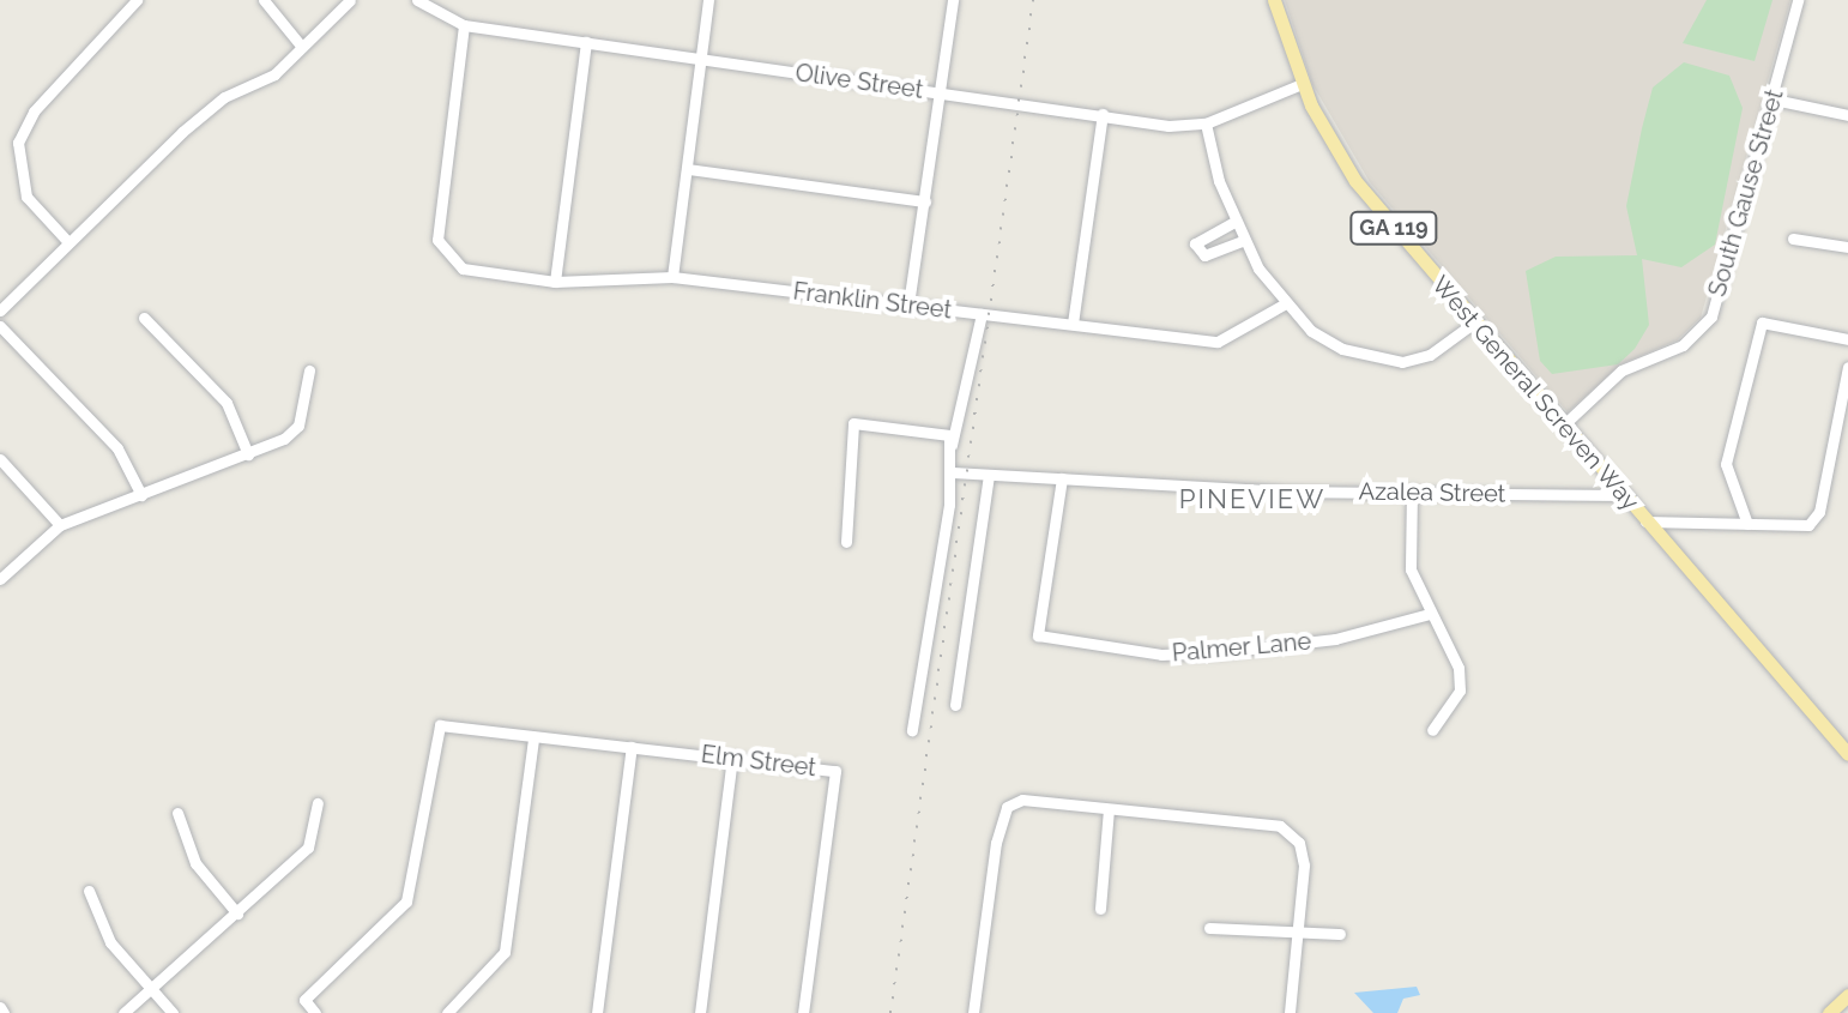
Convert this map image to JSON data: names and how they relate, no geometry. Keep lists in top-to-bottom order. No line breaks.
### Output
{"streets":{"main road":["GA 119","West General Screven Way"],"street":["Olive Street","South Gause Street","Franklin Street","Azalea Street","Palmer Lane","Elm Street"]},"crossings":[["Olive Street","Franklin Street"],["Olive Street","West General Screven Way"],["South Gause Street","West General Screven Way"],["West General Screven Way","Azalea Street"],["Azalea Street","Palmer Lane"]],"districts":["PINEVIEW"]}
